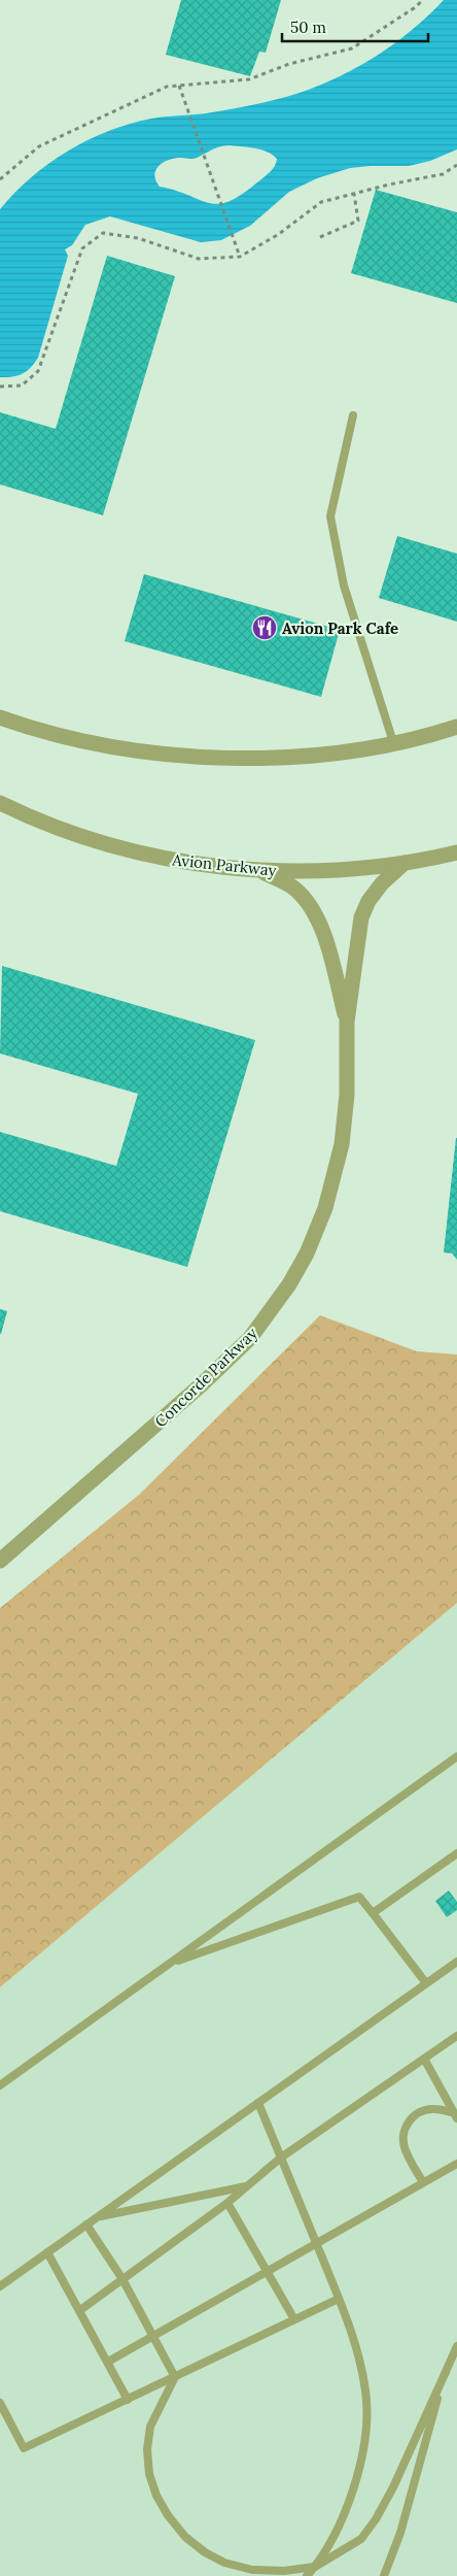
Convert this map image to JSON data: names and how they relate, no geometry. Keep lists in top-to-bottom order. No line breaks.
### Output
{"streets":{"street":["Avion Parkway","Concorde Parkway"]},"crossings":[["Avion Parkway","Concorde Parkway"]],"places":{"restaurant":["Avion Park Cafe"]},"scale_bar":"50 m"}
